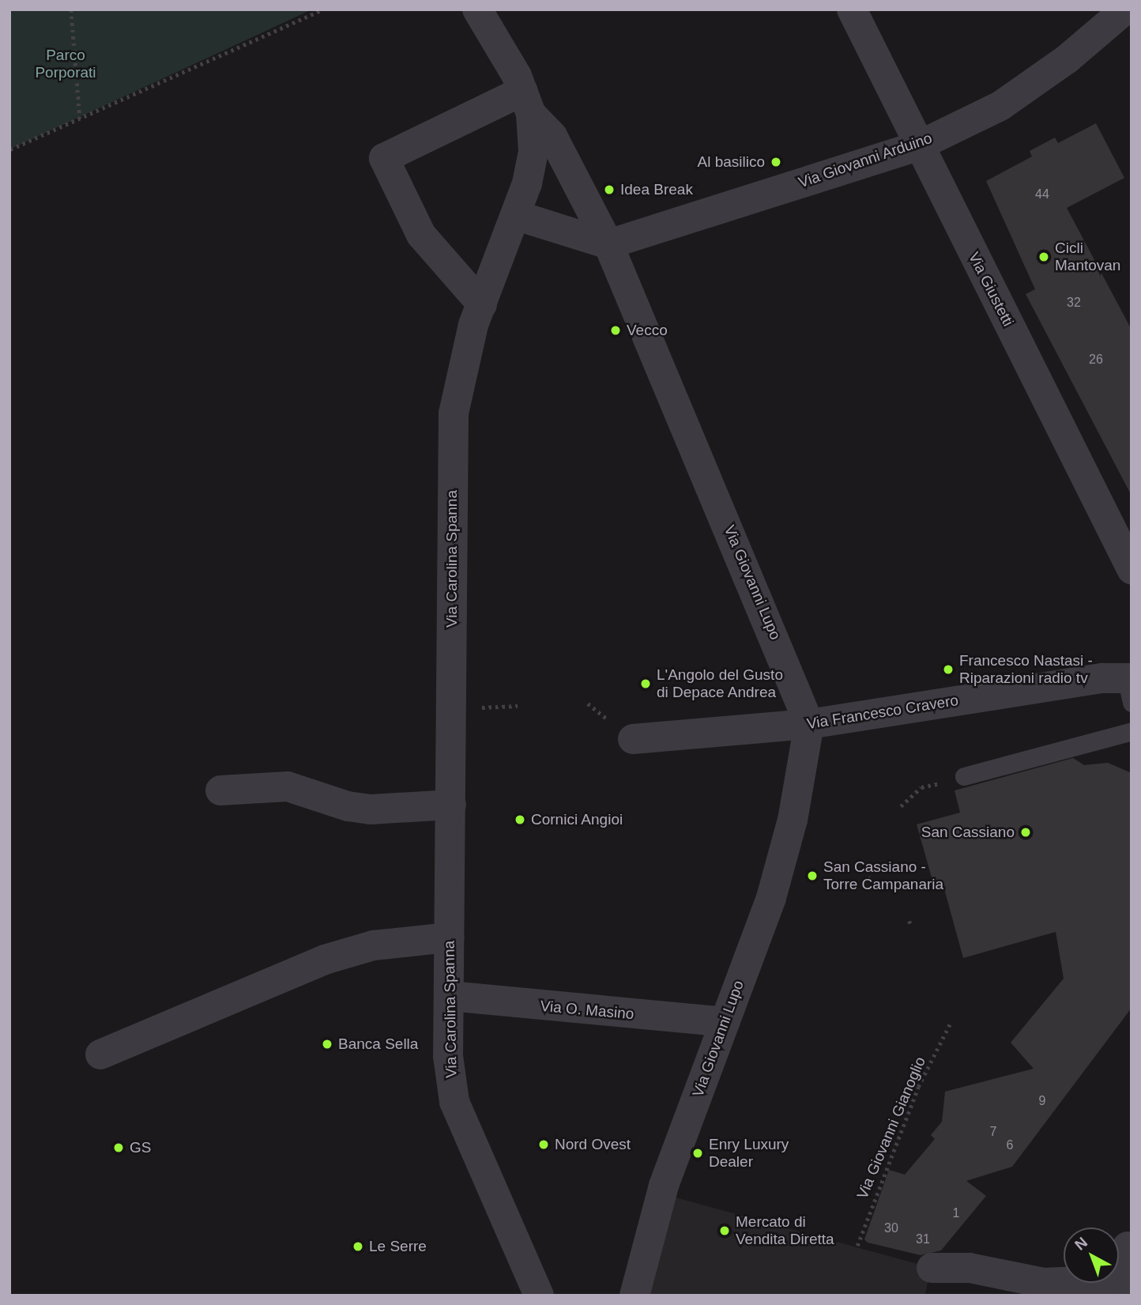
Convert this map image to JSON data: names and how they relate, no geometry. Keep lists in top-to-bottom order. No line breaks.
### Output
{"streets":{"street":["Via Giovanni Arduino","Via Giustetti","Via Carolina Spanna","Via Giovanni Lupo","Via Francesco Cravero","Via O. Masino"],"path":["Via Giovanni Gianoglio"]},"crossings":[["Via Giovanni Arduino","Via Giustetti"],["Via Giovanni Arduino","Via Giovanni Lupo"],["Via Carolina Spanna","Via Giovanni Lupo"],["Via Carolina Spanna","Via O. Masino"],["Via Giovanni Lupo","Via Francesco Cravero"],["Via Giovanni Lupo","Via O. Masino"]],"parks":["Parco Porporati"],"places":["Al basilico","Idea Break","Cicli Mantovan","Vecco","Francesco Nastasi - Riparazioni radio tv","L'Angolo del Gusto di Depace Andrea","Cornici Angioi","San Cassiano","San Cassiano - Torre Campanaria","Banca Sella","Nord Ovest","GS","Enry Luxury Dealer","Mercato di Vendita Diretta","Le Serre"],"house_numbers":["44","32","26","9","7","6","1","30","31"],"north":"top left"}
